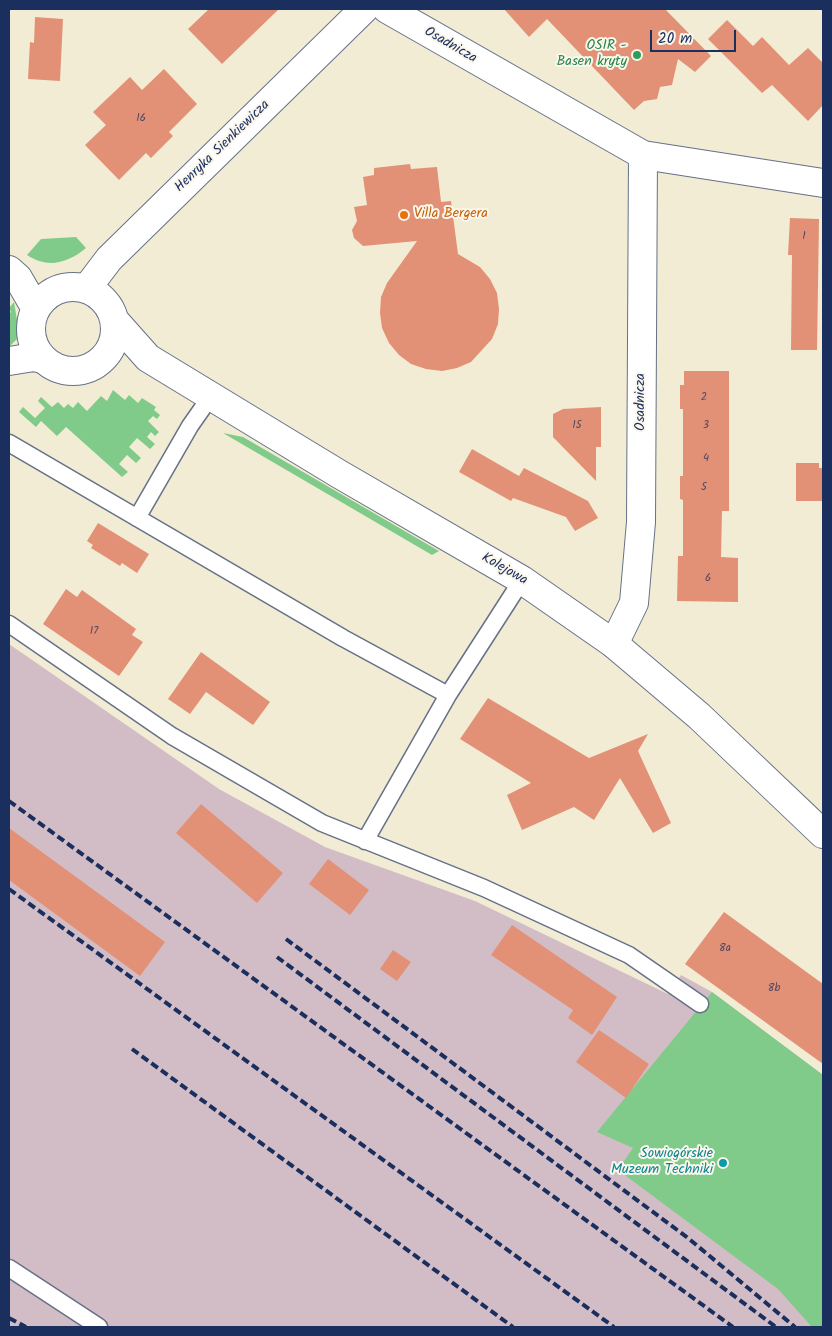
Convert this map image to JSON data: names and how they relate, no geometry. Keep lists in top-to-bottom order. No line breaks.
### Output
{"streets":{"street":["Osadnicza","Henryka Sienkiewicza","Kolejowa"]},"crossings":[["Osadnicza","Kolejowa"],["Henryka Sienkiewicza","Kolejowa"]],"places":["OSIR - Basen kryty","Villa Bergera","Sowiogórskie Muzeum Techniki"],"house_numbers":["16","1","2","15","3","4","5","6","17","8a","8b"],"scale_bar":"20 m"}
